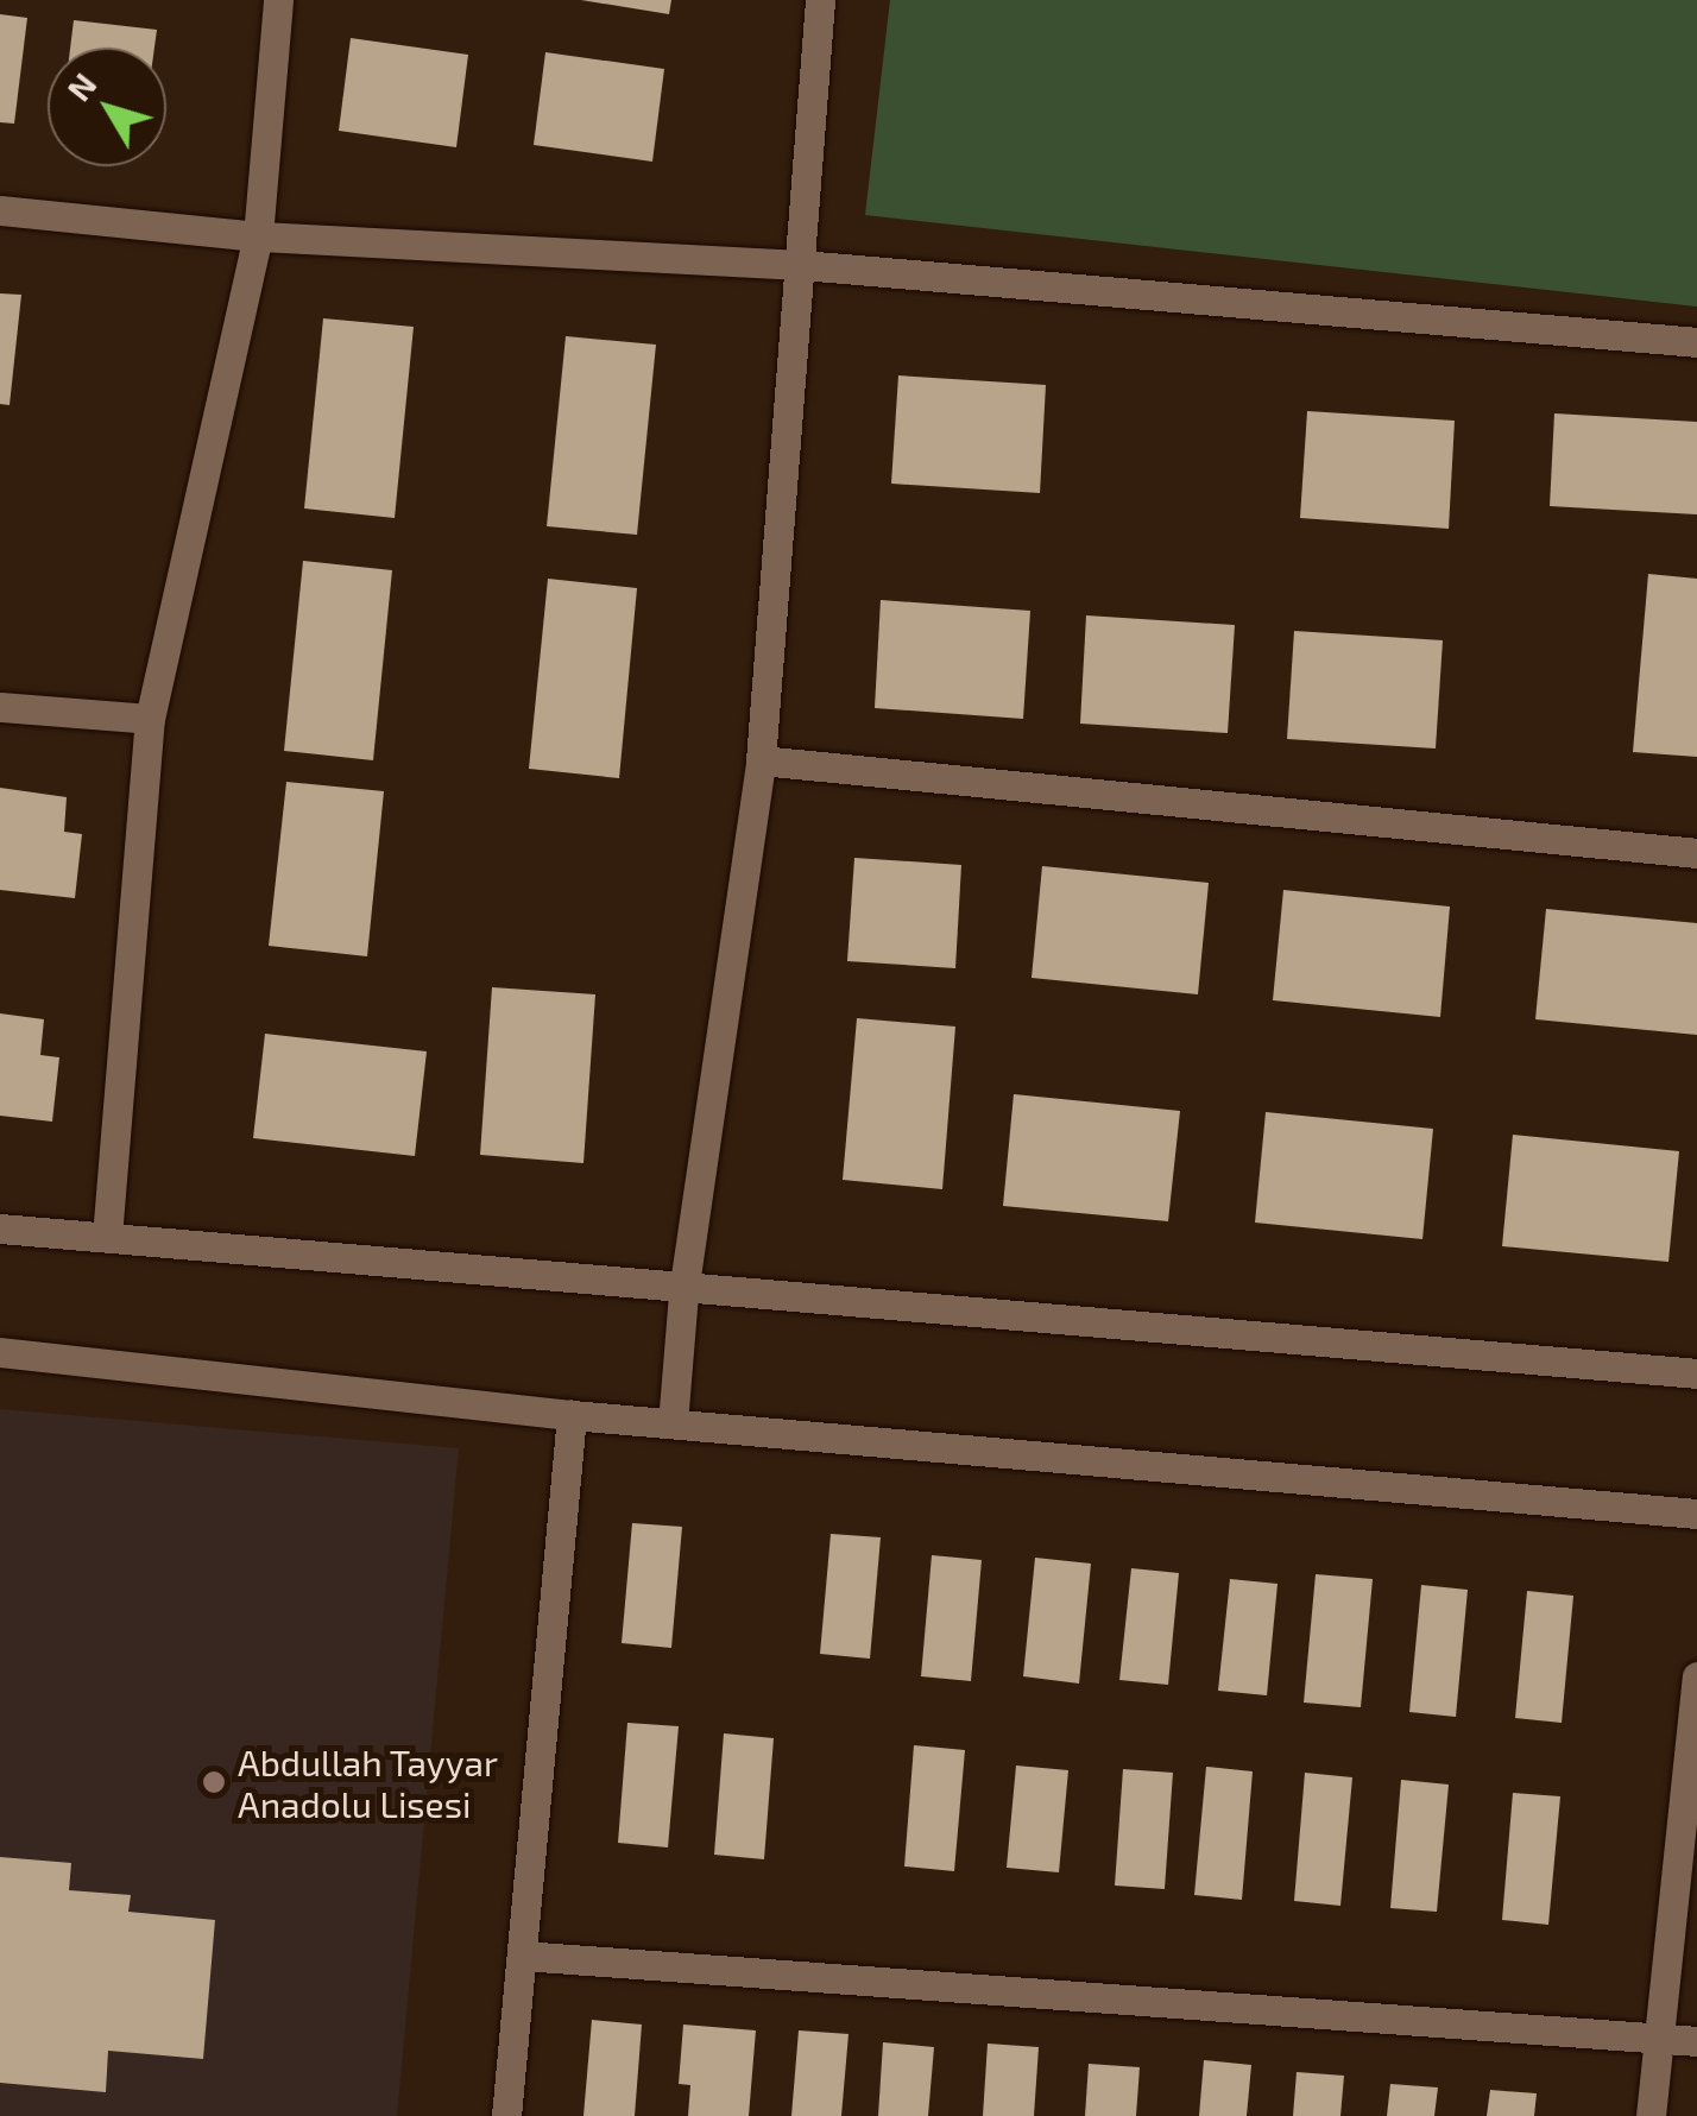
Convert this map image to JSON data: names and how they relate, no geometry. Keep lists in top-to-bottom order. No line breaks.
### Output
{"places":["Abdullah Tayyar Anadolu Lisesi"],"north":"top left"}
